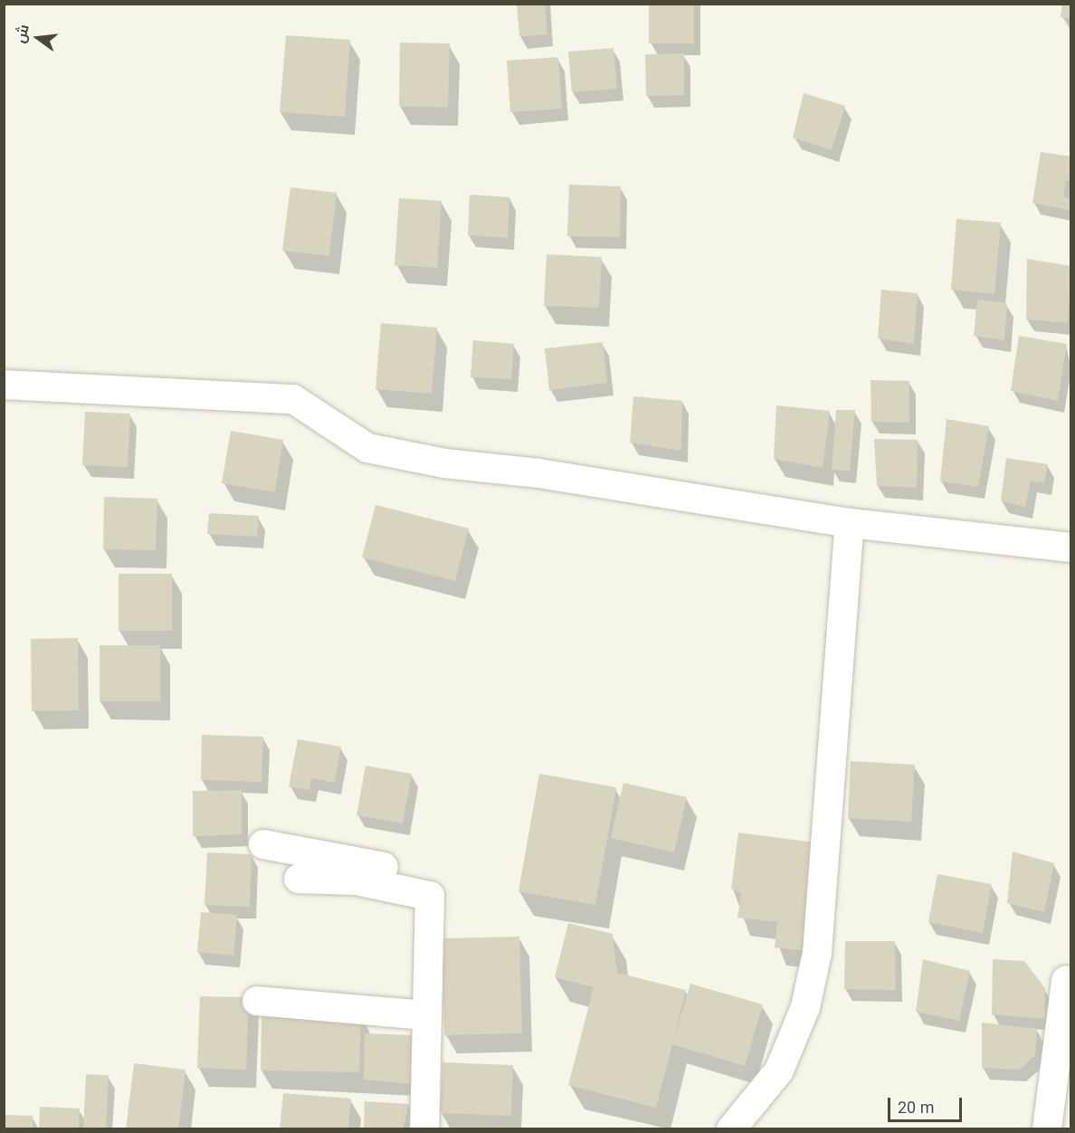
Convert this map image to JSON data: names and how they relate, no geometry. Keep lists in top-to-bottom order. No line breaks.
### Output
{"scale_bar":"20 m","north":"left"}
